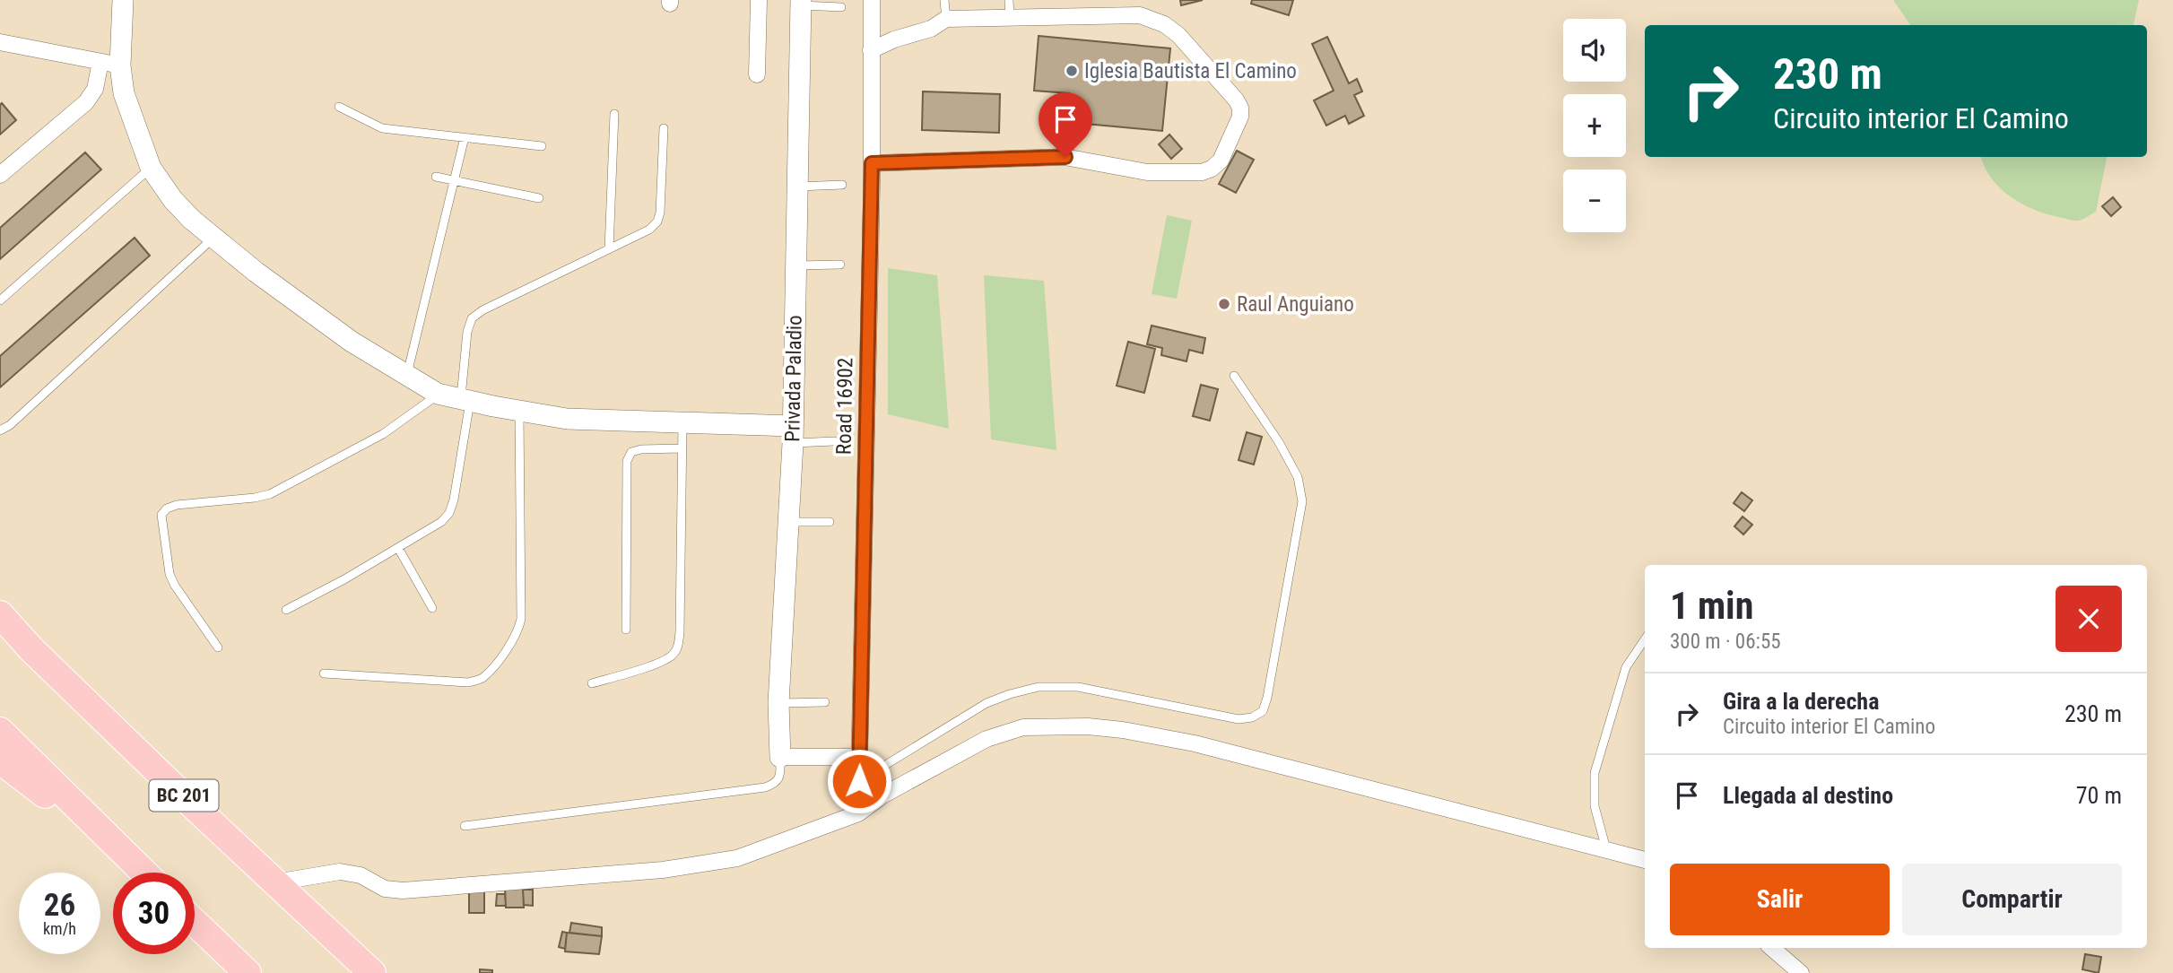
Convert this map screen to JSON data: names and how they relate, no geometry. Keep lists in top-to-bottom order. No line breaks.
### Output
{"streets":{"highway":["BC 201"],"street":["Privada Paladio","Road 16902"]},"places":["Iglesia Bautista El Camino","Raul Anguiano"],"page":{"map_buttons":["+","−"],"turn":["230 m","Circuito interior El Camino"],"heading":["1 min","300 m · 06:55"],"list":[{"name":"Gira a la derecha","note":"Circuito interior El Camino","value":"230 m"},{"name":"Llegada al destino","value":"70 m"}],"buttons":["Salir","Compartir"],"speed":"26 km/h","limit":"30"}}
